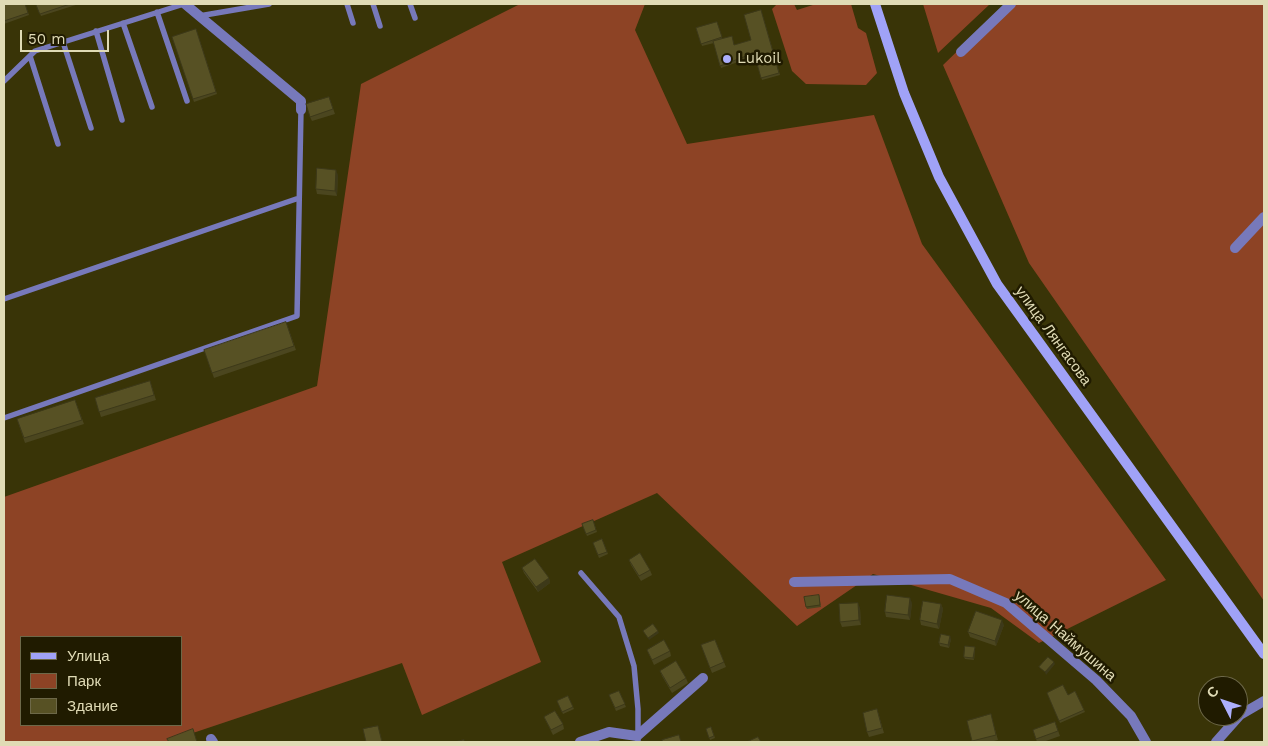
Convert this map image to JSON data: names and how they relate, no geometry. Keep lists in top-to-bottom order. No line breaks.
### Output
{"streets":{"main road":["улица Лянгасова"],"street":["улица Наймушина"]},"places":["Lukoil"],"legend":["Улица","Парк","Здание"],"scale_bar":"50 m","north":"top left"}
